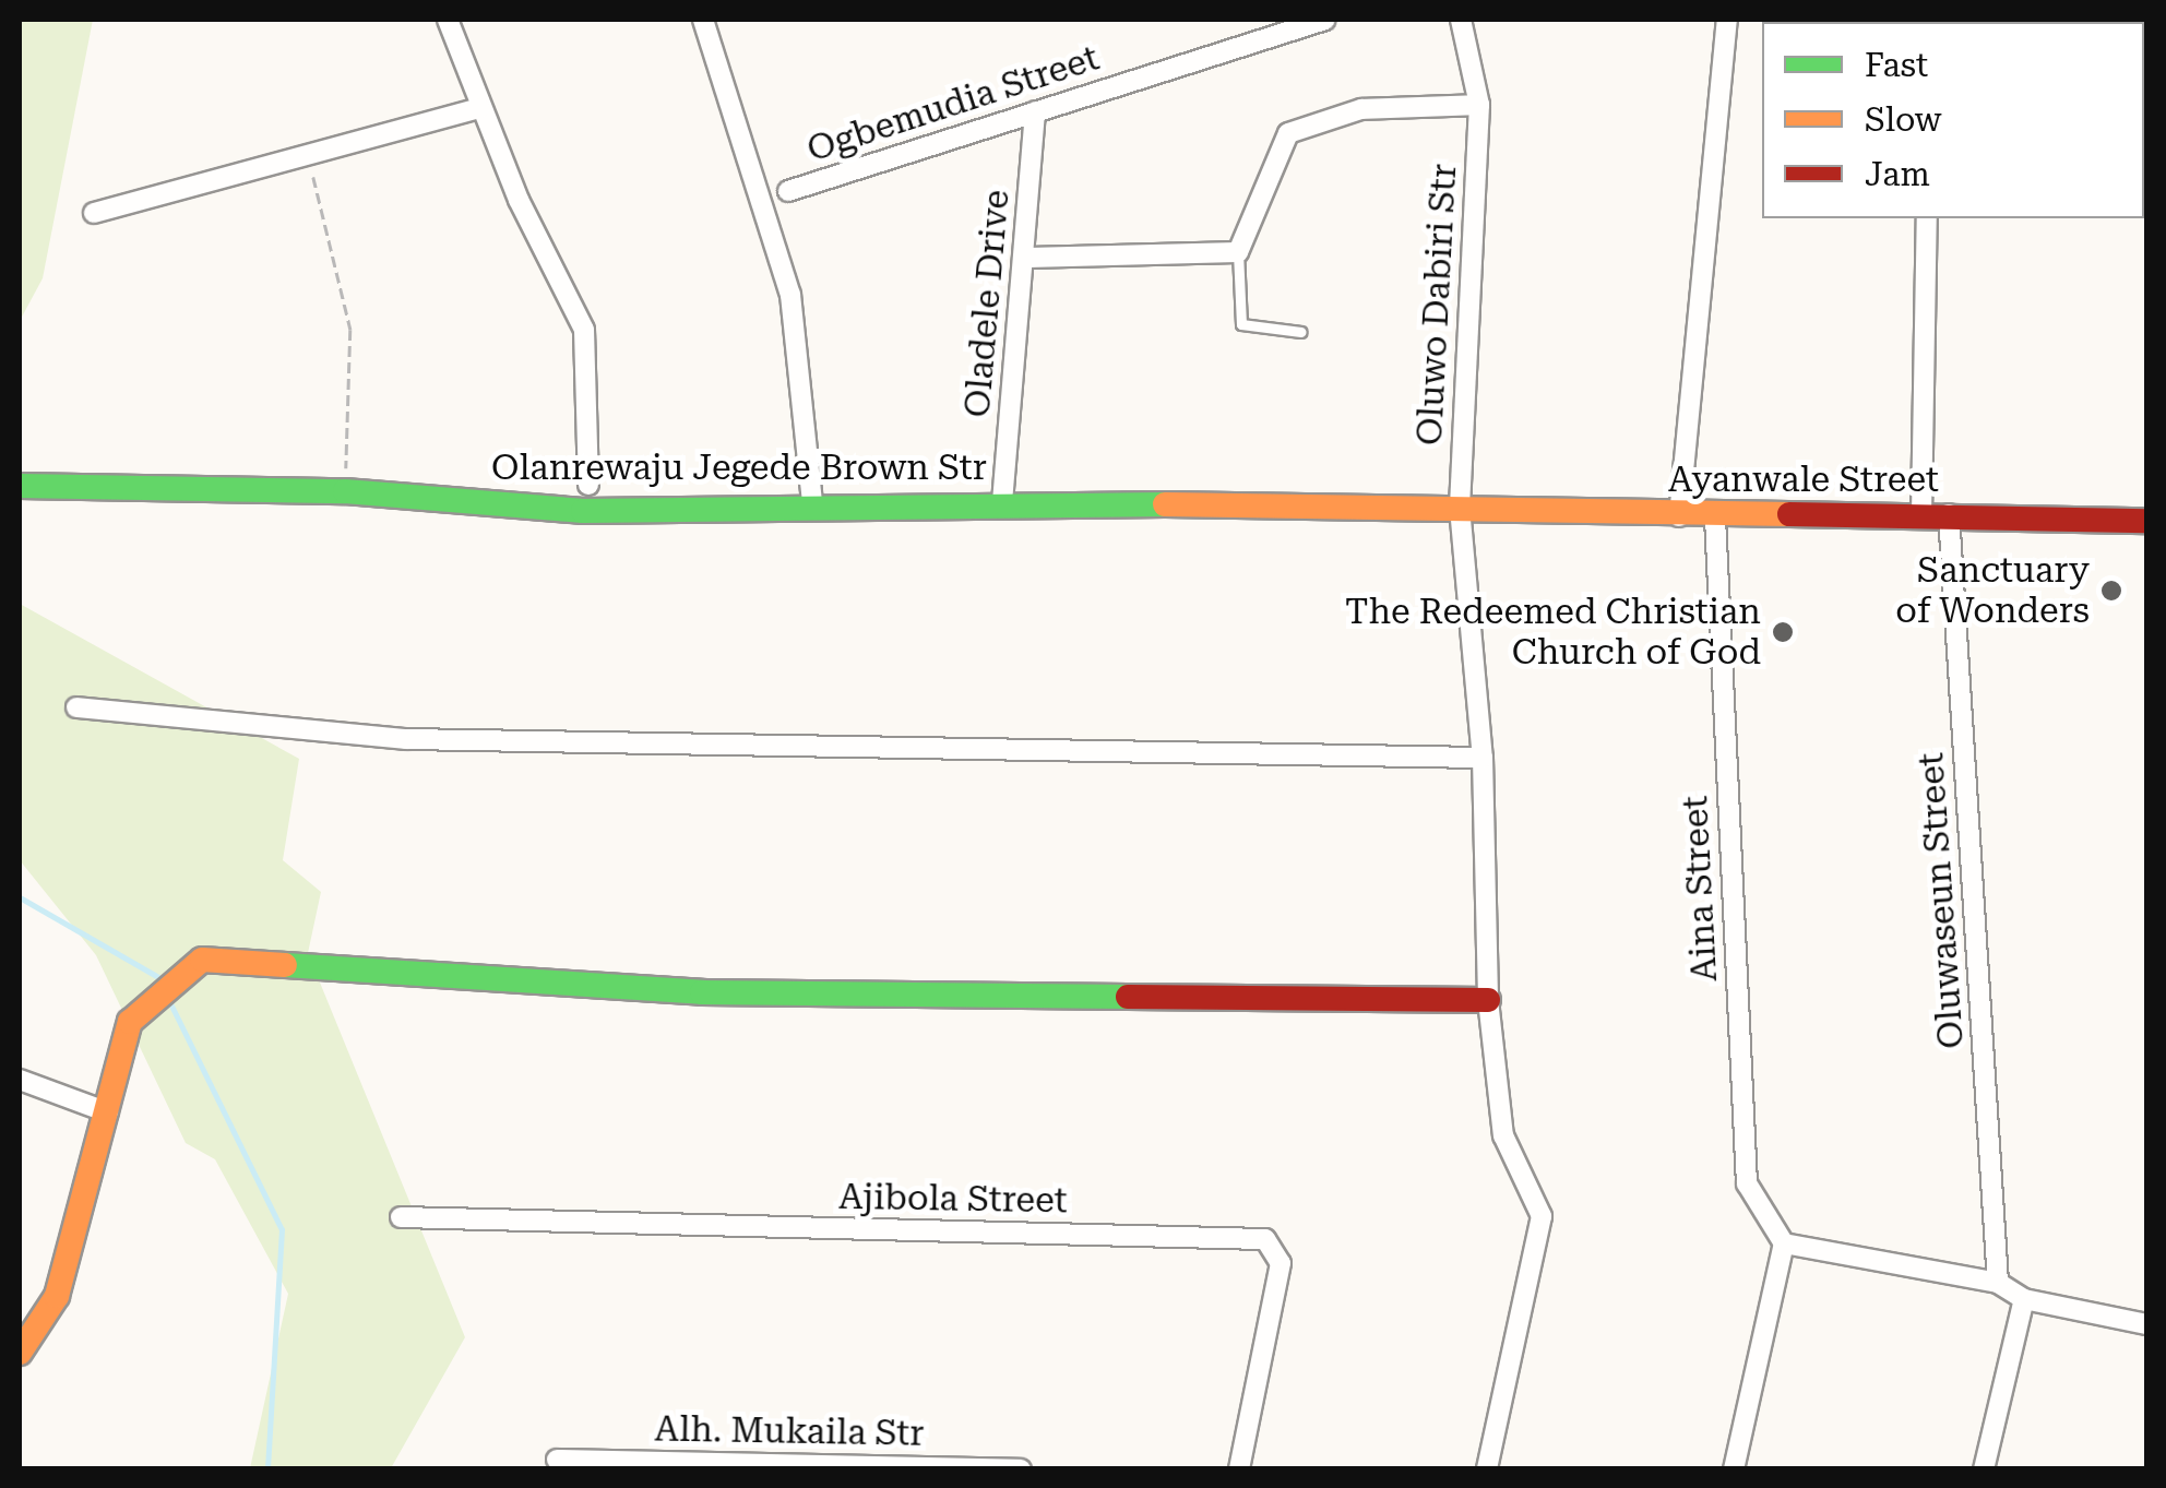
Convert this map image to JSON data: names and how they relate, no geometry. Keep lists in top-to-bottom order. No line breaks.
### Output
{"streets":{"street":["Ogbemudia Street","Oladele Drive","Oluwo Dabiri Str","Olanrewaju Jegede Brown Str","Ayanwale Street","Aina Street","Oluwaseun Street","Ajibola Street","Alh. Mukaila Str"]},"crossings":[["Ogbemudia Street","Oladele Drive"],["Oladele Drive","Olanrewaju Jegede Brown Str"],["Oluwo Dabiri Str","Olanrewaju Jegede Brown Str"],["Oluwo Dabiri Str","Ayanwale Street"],["Olanrewaju Jegede Brown Str","Ayanwale Street"],["Ayanwale Street","Aina Street"],["Ayanwale Street","Oluwaseun Street"]],"places":["Sanctuary of Wonders","The Redeemed Christian Church of God"],"legend":["Fast","Slow","Jam"]}
